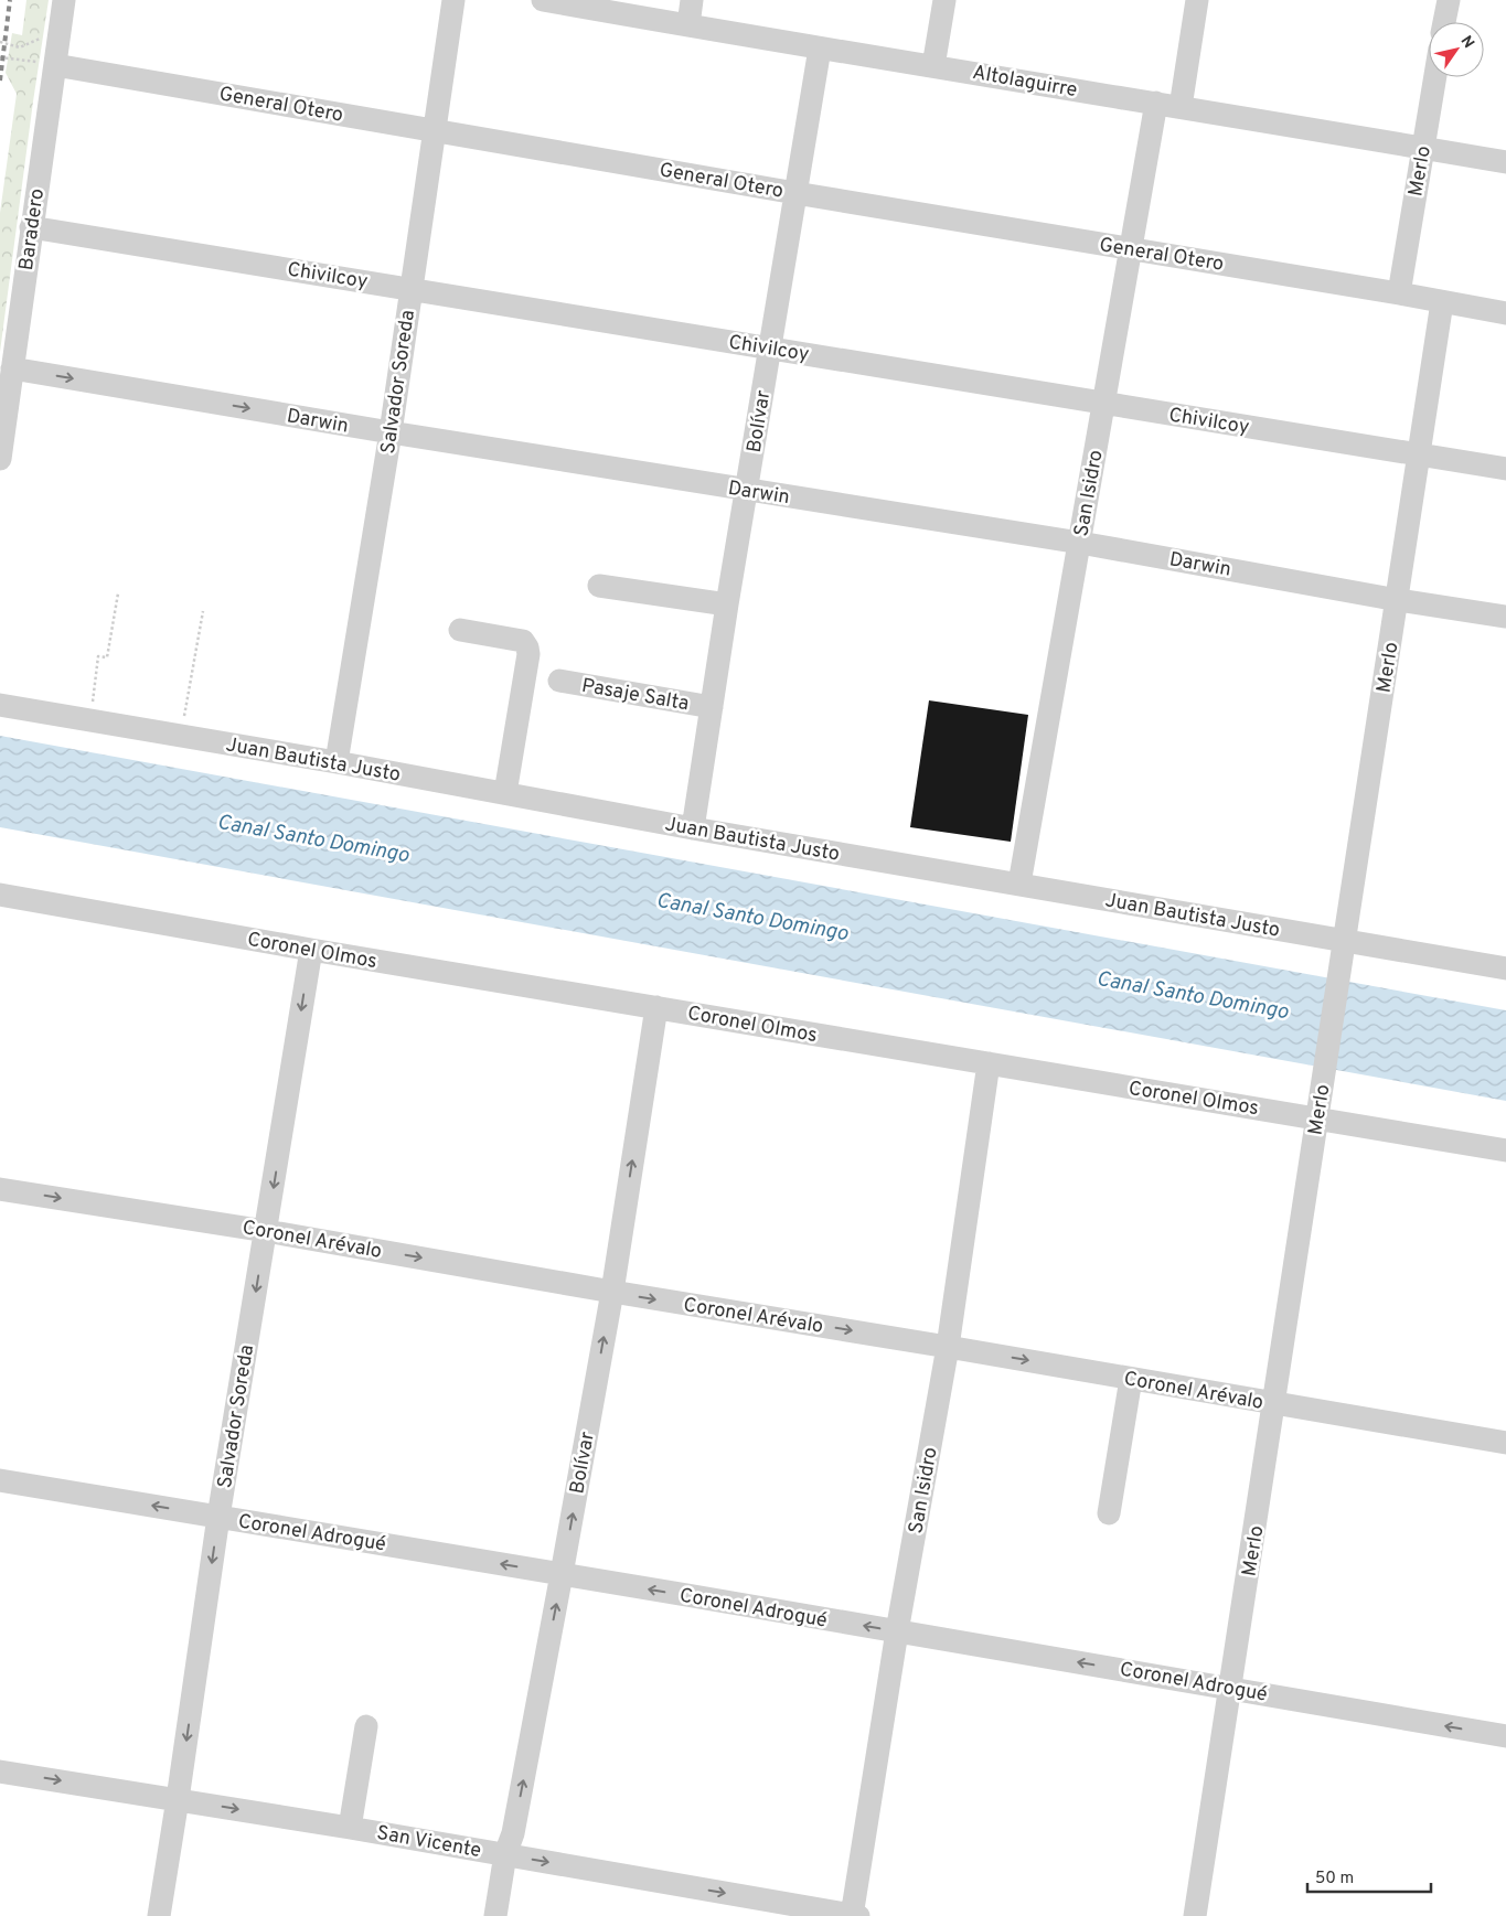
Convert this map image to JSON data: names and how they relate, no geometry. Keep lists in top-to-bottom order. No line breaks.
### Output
{"streets":{"street":["Altolaguirre","General Otero","Merlo","Baradero","Chivilcoy","Salvador Soreda","Darwin","Bolívar","San Isidro","Pasaje Salta","Juan Bautista Justo","Coronel Olmos","Coronel Arévalo","Coronel Adrogué","San Vicente"]},"crossings":[["Altolaguirre","Merlo"],["Altolaguirre","Bolívar"],["Altolaguirre","San Isidro"],["General Otero","Merlo"],["General Otero","Baradero"],["General Otero","Salvador Soreda"],["General Otero","Bolívar"],["General Otero","San Isidro"],["Merlo","Chivilcoy"],["Merlo","Darwin"],["Merlo","Juan Bautista Justo"],["Merlo","Coronel Olmos"],["Merlo","Coronel Arévalo"],["Merlo","Coronel Adrogué"],["Baradero","Chivilcoy"],["Baradero","Darwin"],["Chivilcoy","Salvador Soreda"],["Chivilcoy","Bolívar"],["Chivilcoy","San Isidro"],["Salvador Soreda","Darwin"],["Salvador Soreda","Juan Bautista Justo"],["Salvador Soreda","Coronel Olmos"],["Salvador Soreda","Coronel Arévalo"],["Salvador Soreda","Coronel Adrogué"],["Salvador Soreda","San Vicente"],["Darwin","Bolívar"],["Darwin","San Isidro"],["Bolívar","Pasaje Salta"],["Bolívar","Juan Bautista Justo"],["Bolívar","Coronel Olmos"],["Bolívar","Coronel Arévalo"],["Bolívar","Coronel Adrogué"],["Bolívar","San Vicente"],["San Isidro","Juan Bautista Justo"],["San Isidro","Coronel Olmos"],["San Isidro","Coronel Arévalo"],["San Isidro","Coronel Adrogué"],["San Isidro","San Vicente"]],"one_way":["Salvador Soreda","Bolívar","Coronel Arévalo","Coronel Adrogué","San Vicente"],"water":["Canal Santo Domingo"],"scale_bar":"50 m","north":"top right"}
